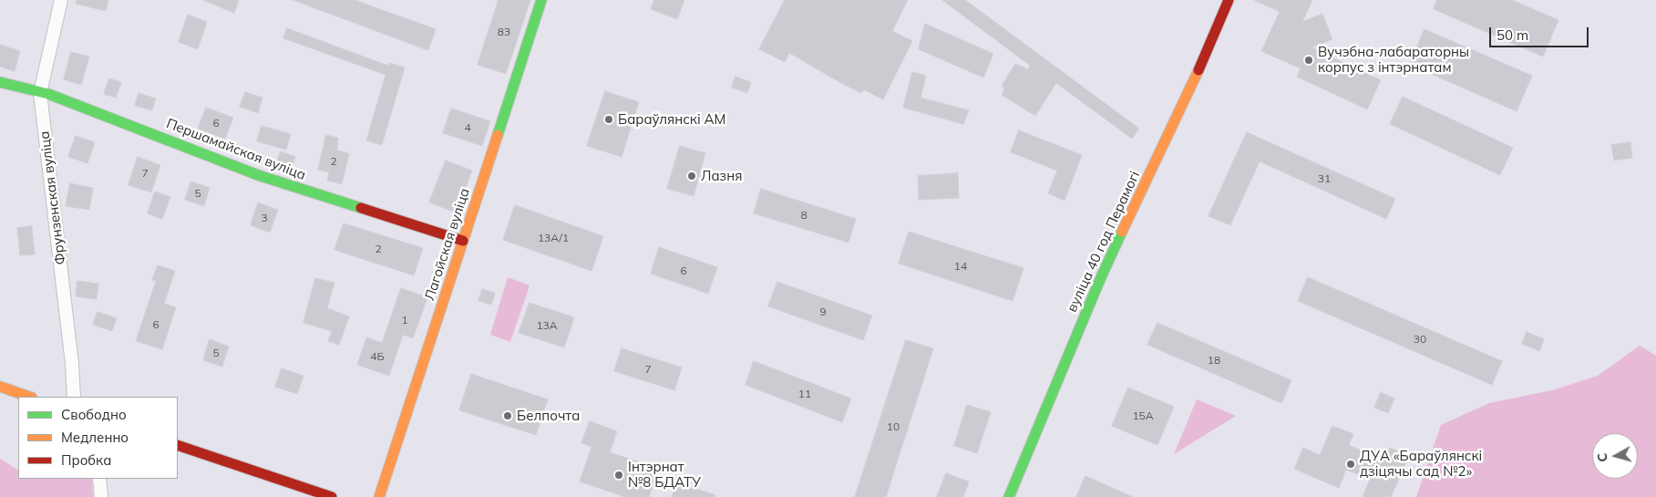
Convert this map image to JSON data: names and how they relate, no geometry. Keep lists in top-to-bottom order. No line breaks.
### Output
{"streets":{"street":["Першамайская вуліца","Фрунзенская вуліца","вуліца 40 год Перамогі","Лагойская вуліца"]},"crossings":[["Першамайская вуліца","Фрунзенская вуліца"],["Першамайская вуліца","Лагойская вуліца"]],"places":["Вучэбна-лабараторны корпус з інтэрнатам","Бараўлянскі АМ","Лазня","Белпочта","ДУА «Бараўлянскі дзіцячы сад №2»","Інтэрнат №8 БДАТУ"],"house_numbers":["83","6","4","2","7","31","5","8","3","13А/1","2","14","6","9","1","6","13А","30","5","4Б","18","7","11","15А","10"],"legend":["Свободно","Медленно","Пробка"],"scale_bar":"50 m","north":"left"}
